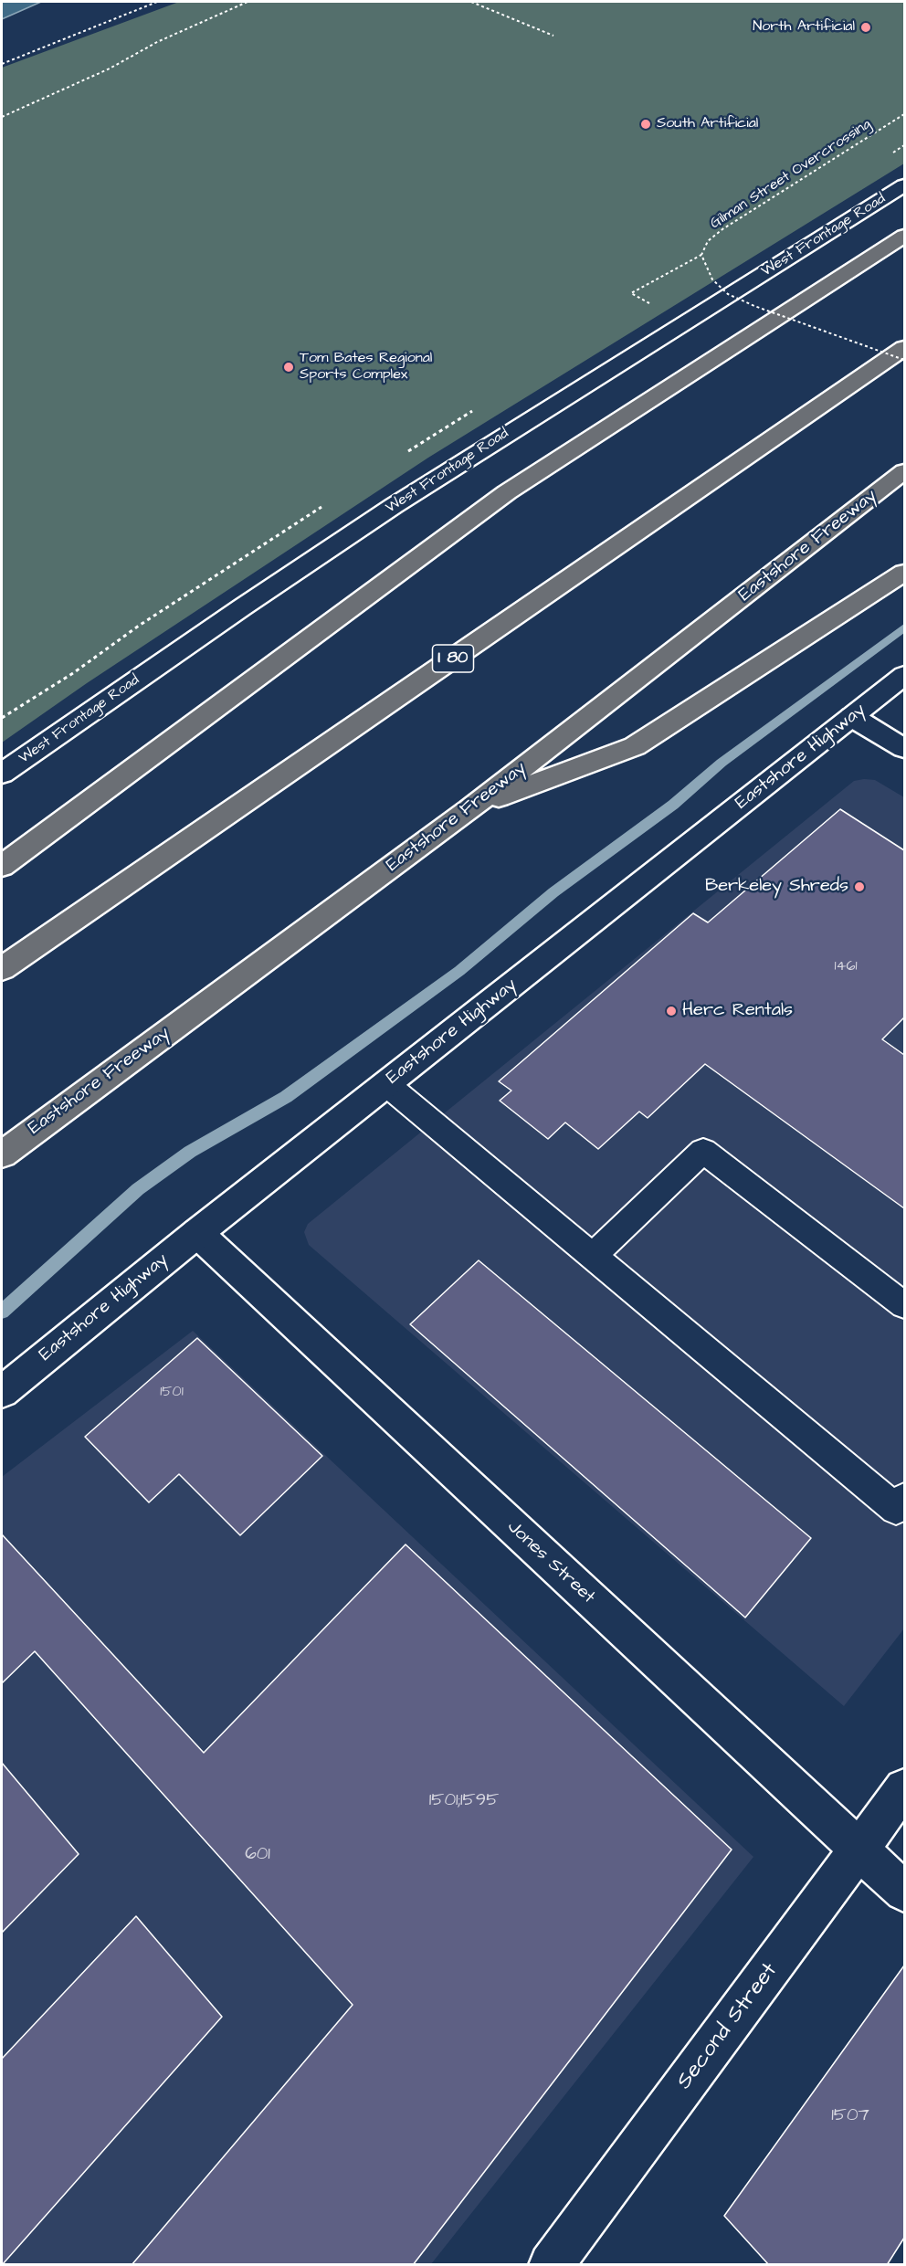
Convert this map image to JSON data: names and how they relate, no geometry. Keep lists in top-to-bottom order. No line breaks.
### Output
{"streets":{"highway":["Eastshore Freeway","I 80"],"street":["West Frontage Road","Eastshore Highway","Jones Street","Second Street"],"path":["Gilman Street Overcrossing"]},"crossings":[["Eastshore Highway","Jones Street"],["Jones Street","Second Street"]],"places":["North Artificial","South Artificial","Tom Bates Regional Sports Complex","Berkeley Shreds","Herc Rentals"],"house_numbers":["1461","1501","1501;1595","601","1507"]}
